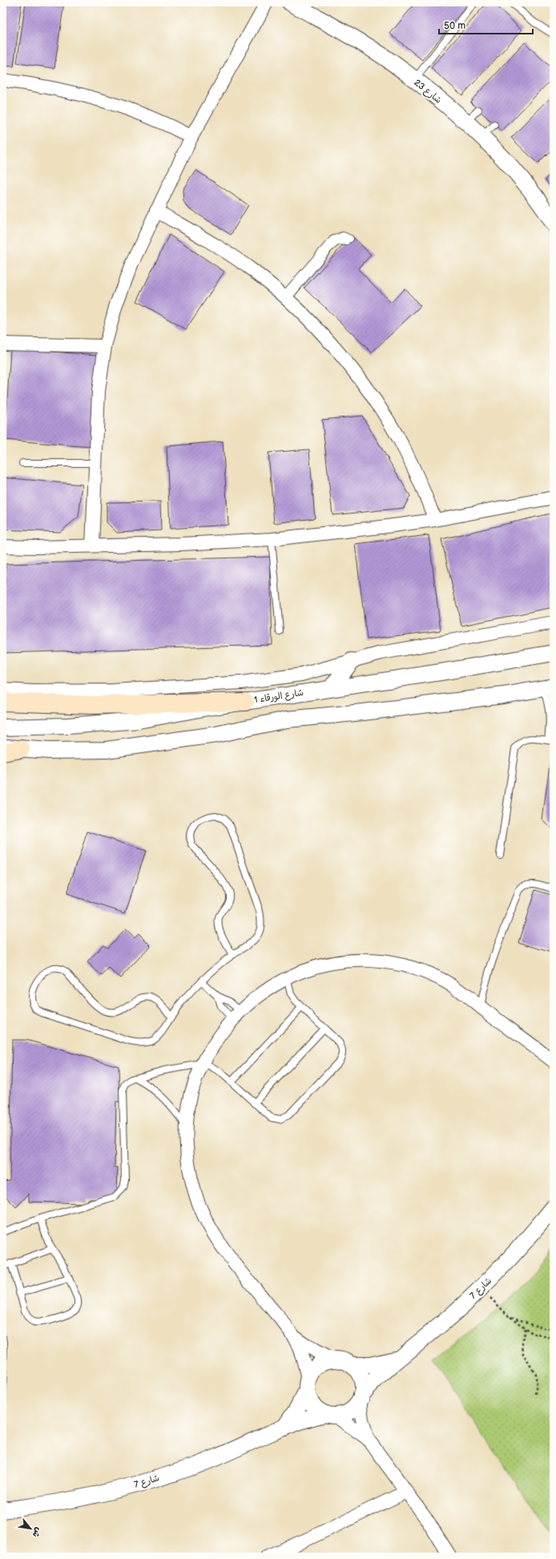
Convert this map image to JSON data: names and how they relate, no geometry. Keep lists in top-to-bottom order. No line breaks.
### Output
{"streets":{"street":["شارع 23","شارع الورقاء 1","شارع 7"]},"scale_bar":"50 m","north":"bottom right"}
